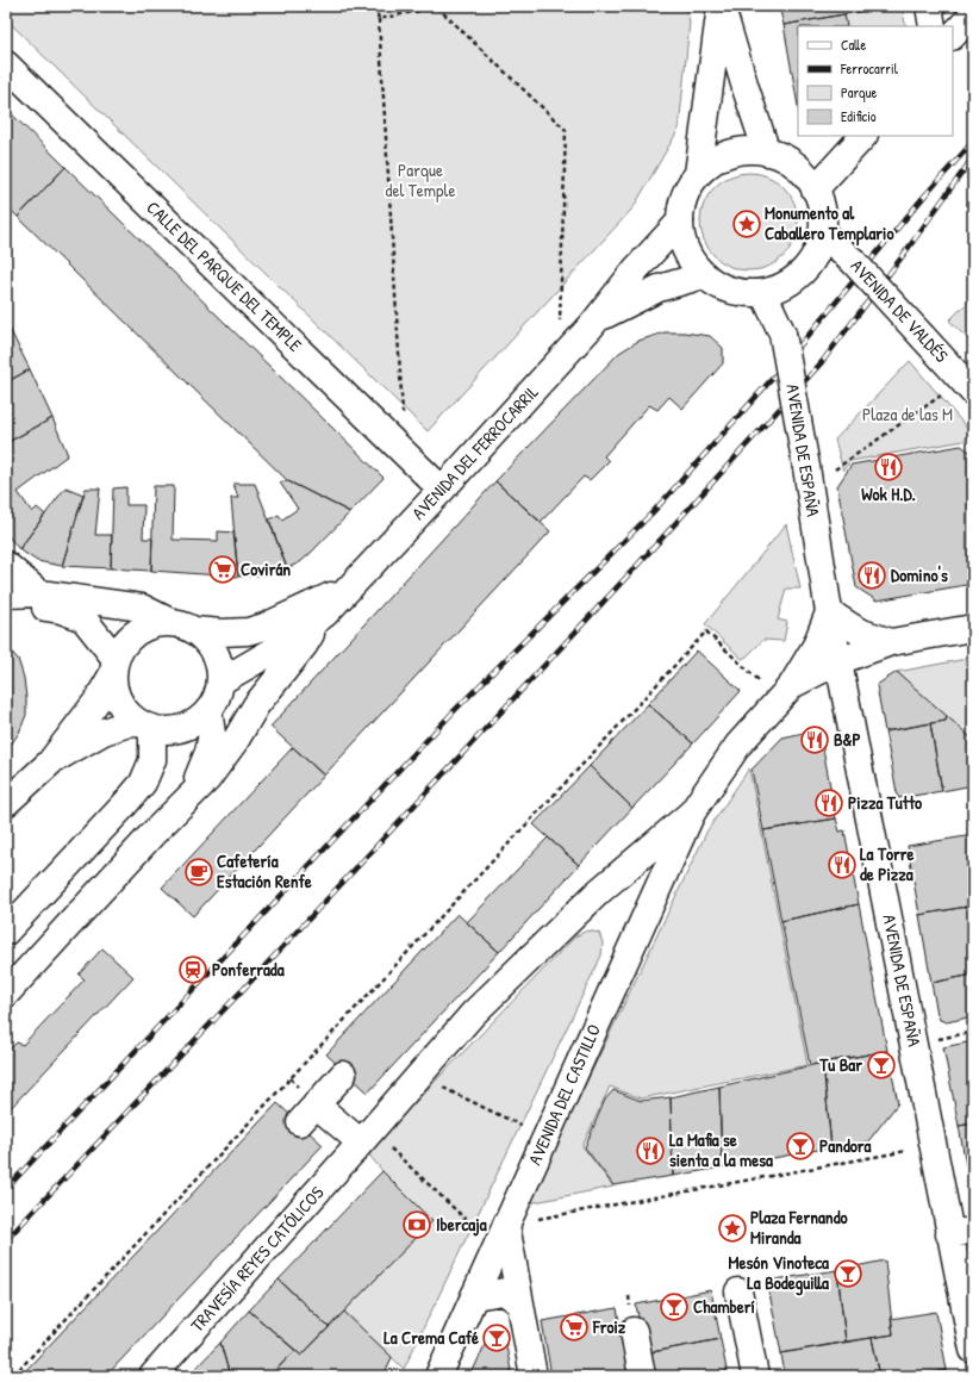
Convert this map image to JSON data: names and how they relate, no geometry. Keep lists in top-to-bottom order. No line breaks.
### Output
{"streets":{"street":["CALLE DEL PARQUE DEL TEMPLE","AVENIDA DE VALDÉS","AVENIDA DE ESPAÑA","AVENIDA DEL FERROCARRIL","AVENIDA DEL CASTILLO","TRAVESÍA REYES CATÓLICOS"]},"crossings":[["CALLE DEL PARQUE DEL TEMPLE","AVENIDA DEL FERROCARRIL"],["AVENIDA DE VALDÉS","AVENIDA DE ESPAÑA"],["AVENIDA DE VALDÉS","AVENIDA DEL FERROCARRIL"],["AVENIDA DE ESPAÑA","AVENIDA DEL FERROCARRIL"],["AVENIDA DE ESPAÑA","AVENIDA DEL CASTILLO"],["AVENIDA DEL CASTILLO","TRAVESÍA REYES CATÓLICOS"]],"parks":["Parque del Temple","Plaza de las M"],"places":{"place":["Monumento al Caballero Templario","Plaza Fernando Miranda"],"restaurant":["Wok H.D.","Domino's","B&P","Pizza Tutto","La Torre de Pizza","La Mafia se sienta a la mesa"],"supermarket":["Covirán","Froiz"],"cafe":["Cafetería Estación Renfe"],"station":["Ponferrada"],"bar":["Tu Bar","Pandora","Mesón Vinoteca La Bodeguilla","Chamberí","La Crema Café"],"bank":["Ibercaja"]},"legend":["Calle","Ferrocarril","Parque","Edificio"]}
